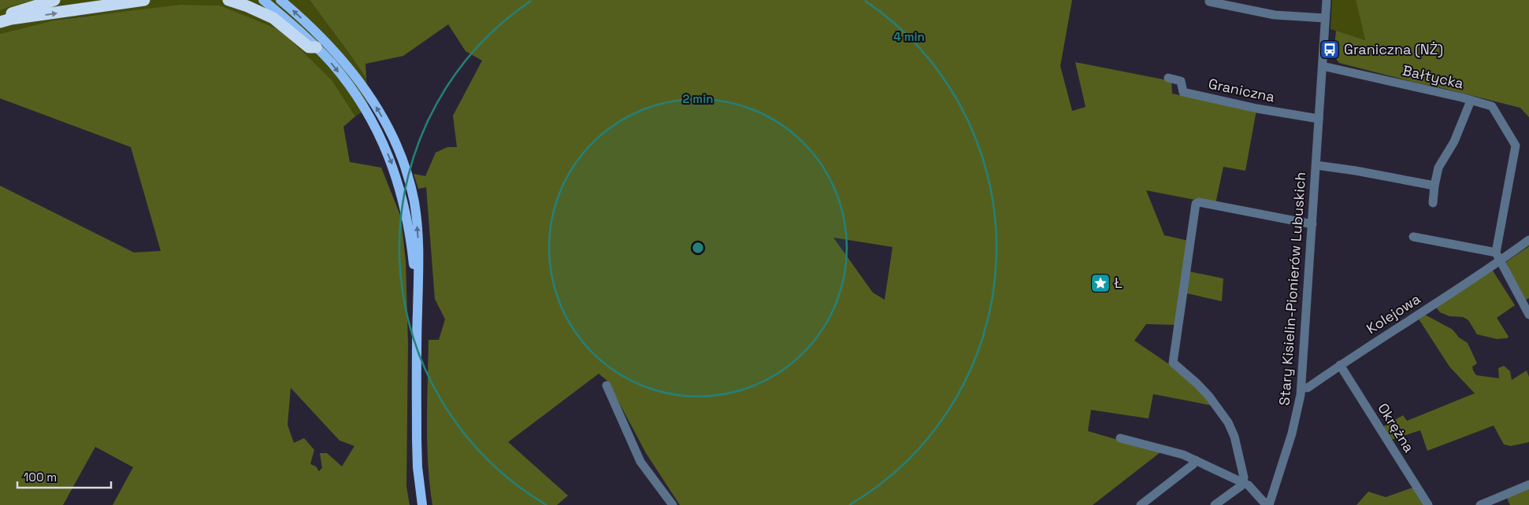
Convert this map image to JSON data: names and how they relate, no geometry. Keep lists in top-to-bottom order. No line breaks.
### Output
{"streets":{"street":["Bałtycka","Graniczna","Stary Kisielin-Pionierów Lubuskich","Kolejowa","Okrężna"]},"crossings":[["Bałtycka","Stary Kisielin-Pionierów Lubuskich"],["Bałtycka","Kolejowa"],["Graniczna","Stary Kisielin-Pionierów Lubuskich"],["Stary Kisielin-Pionierów Lubuskich","Kolejowa"],["Kolejowa","Okrężna"]],"places":{"bus stop":["Graniczna (NŻ)"],"place":["Ł"]},"scale_bar":"100 m","rings":["4 min","2 min"]}
